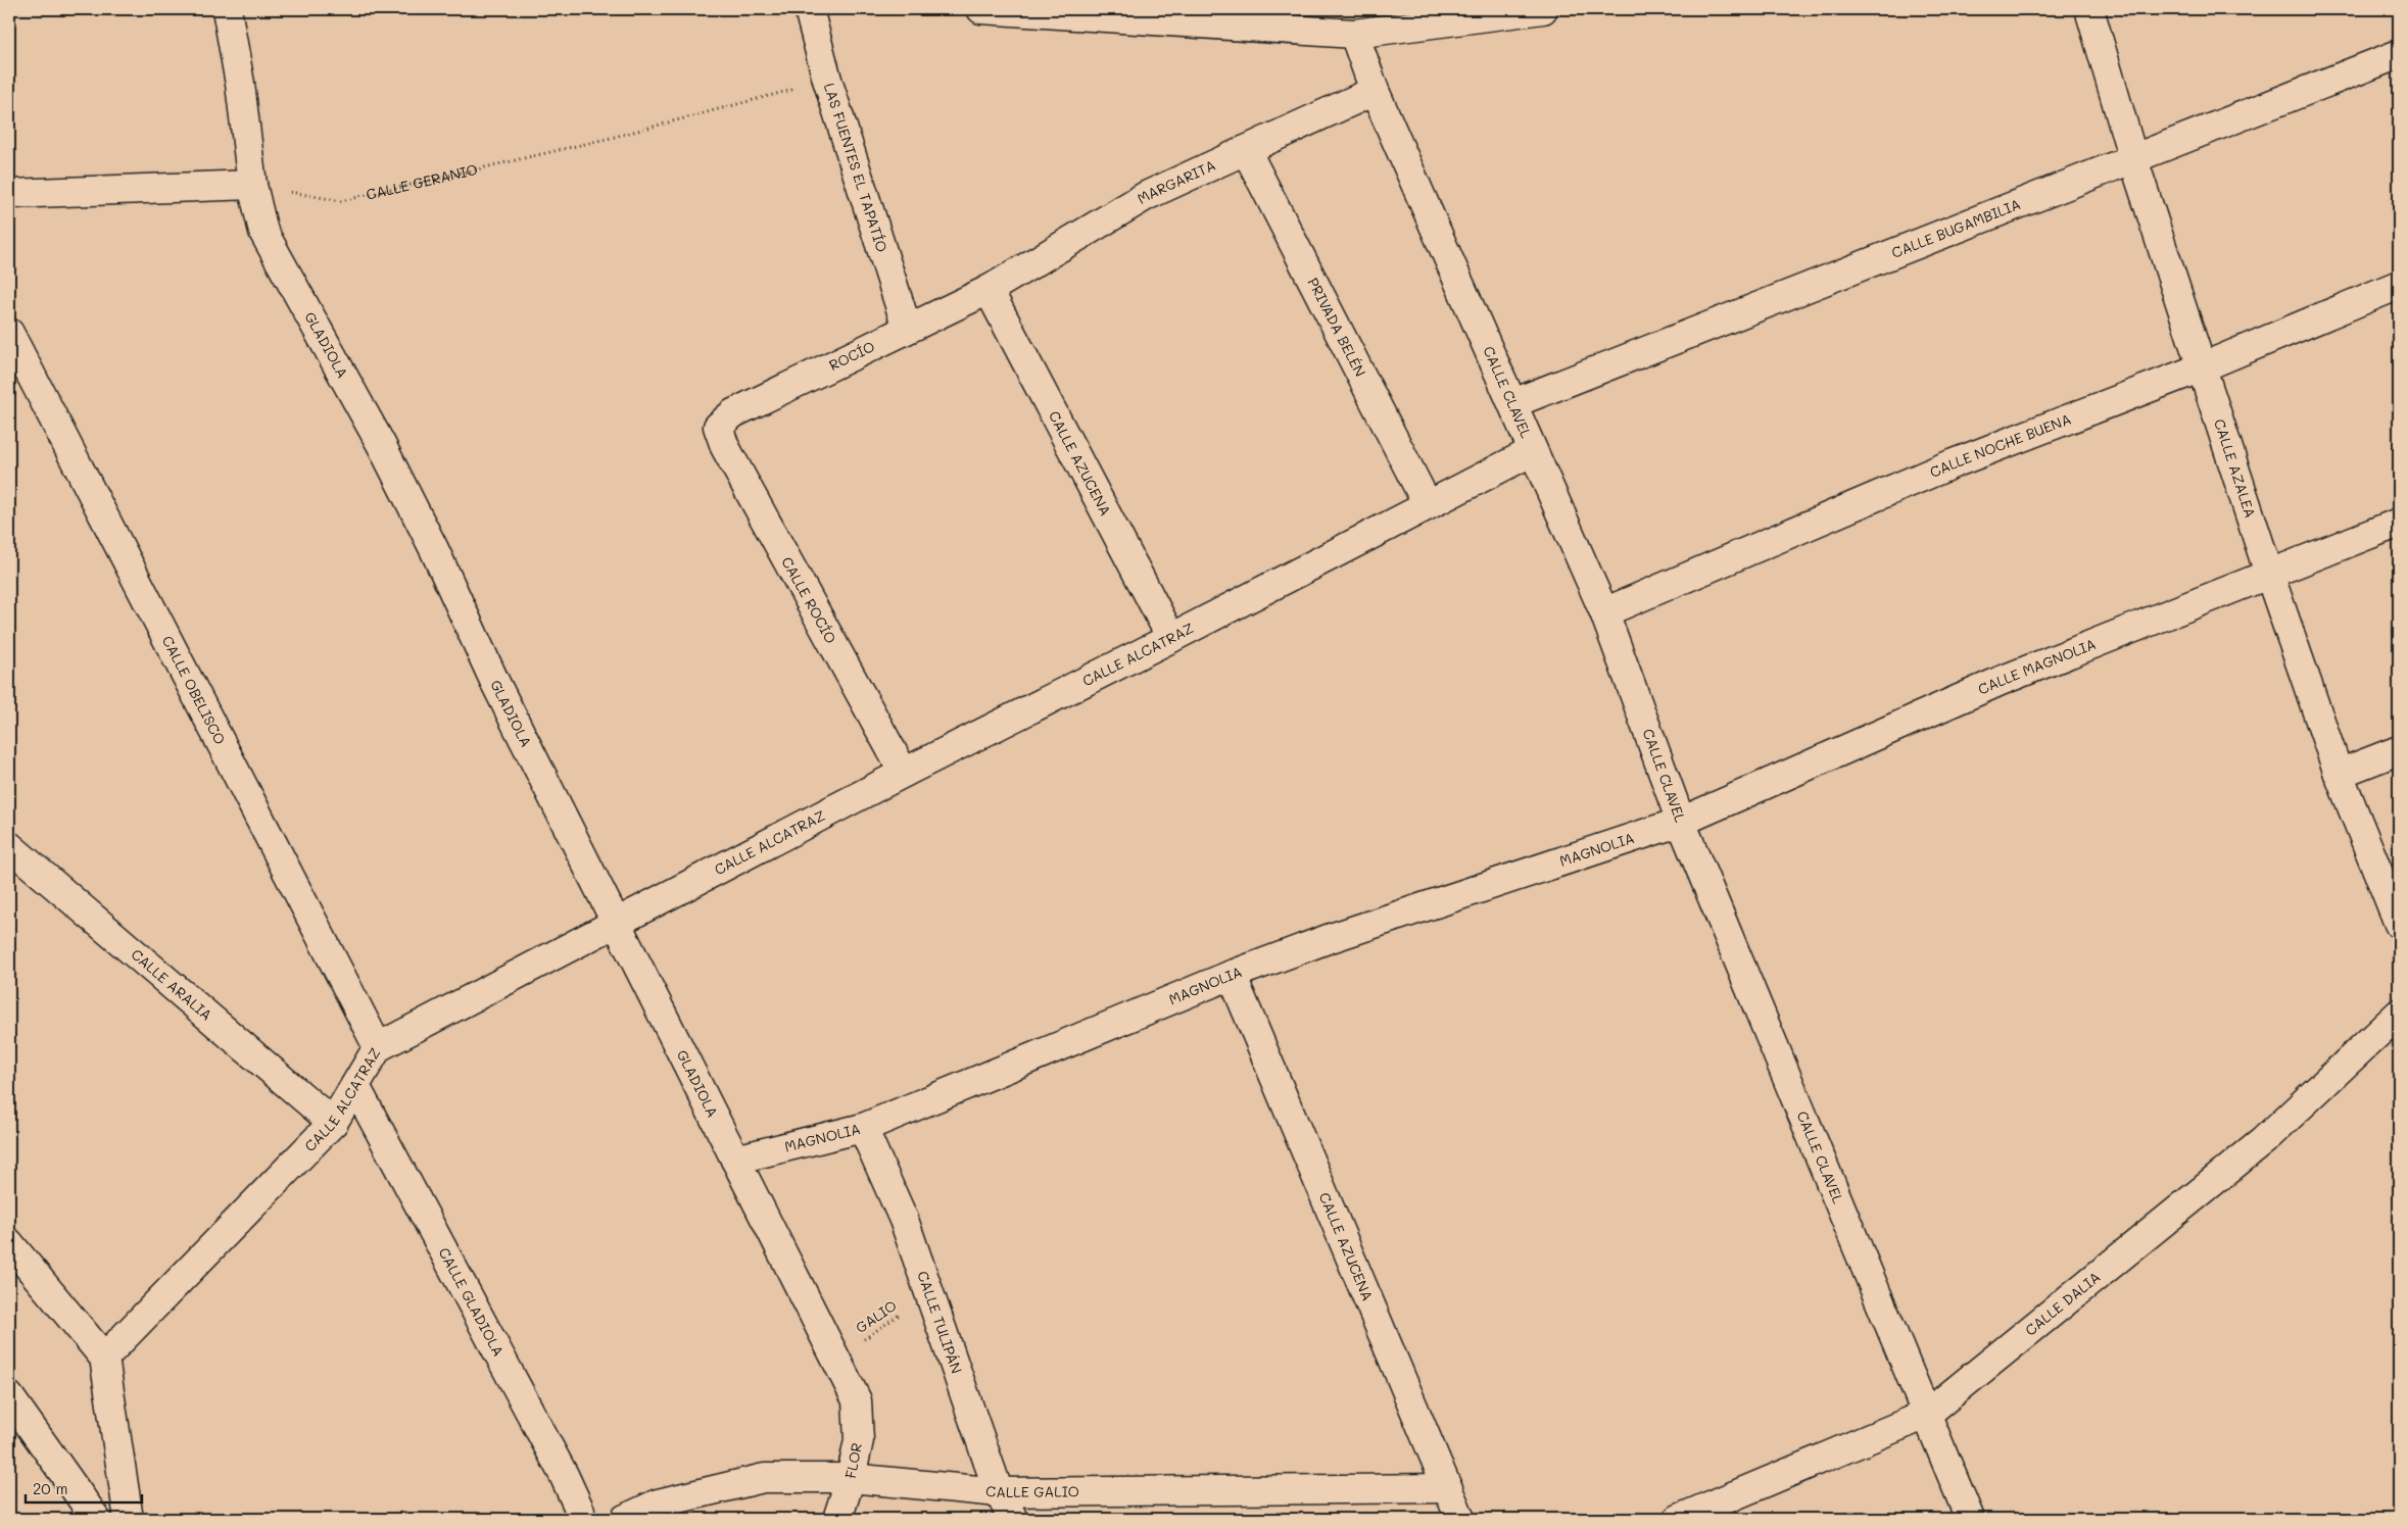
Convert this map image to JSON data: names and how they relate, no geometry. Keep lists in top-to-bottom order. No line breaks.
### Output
{"streets":{"street":["LAS FUENTES EL TAPATÍO","MARGARITA","CALLE BUGAMBILIA","PRIVADA BELÉN","GLADIOLA","ROCÍO","CALLE CLAVEL","CALLE NOCHE BUENA","CALLE AZUCENA","CALLE AZALEA","CALLE ROCÍO","CALLE ALCATRAZ","CALLE MAGNOLIA","CALLE OBELISCO","MAGNOLIA","CALLE ARALIA","CALLE GLADIOLA","CALLE DALIA","CALLE TULIPÁN","FLOR","CALLE GALIO"],"path":["CALLE GERANIO","GALIO"]},"crossings":[["LAS FUENTES EL TAPATÍO","CALLE GERANIO"],["LAS FUENTES EL TAPATÍO","ROCÍO"],["CALLE GERANIO","GLADIOLA"],["MARGARITA","PRIVADA BELÉN"],["MARGARITA","ROCÍO"],["MARGARITA","CALLE CLAVEL"],["MARGARITA","CALLE AZUCENA"],["CALLE BUGAMBILIA","CALLE CLAVEL"],["CALLE BUGAMBILIA","CALLE AZALEA"],["PRIVADA BELÉN","CALLE ALCATRAZ"],["GLADIOLA","CALLE ALCATRAZ"],["GLADIOLA","MAGNOLIA"],["GLADIOLA","GALIO"],["GLADIOLA","FLOR"],["ROCÍO","CALLE AZUCENA"],["ROCÍO","CALLE ROCÍO"],["CALLE CLAVEL","CALLE NOCHE BUENA"],["CALLE CLAVEL","CALLE ALCATRAZ"],["CALLE CLAVEL","CALLE MAGNOLIA"],["CALLE CLAVEL","MAGNOLIA"],["CALLE CLAVEL","CALLE DALIA"],["CALLE NOCHE BUENA","CALLE AZALEA"],["CALLE AZUCENA","CALLE ALCATRAZ"],["CALLE AZUCENA","MAGNOLIA"],["CALLE AZUCENA","CALLE GALIO"],["CALLE AZALEA","CALLE MAGNOLIA"],["CALLE ROCÍO","CALLE ALCATRAZ"],["CALLE ALCATRAZ","CALLE OBELISCO"],["CALLE ALCATRAZ","CALLE ARALIA"],["CALLE ALCATRAZ","CALLE GLADIOLA"],["CALLE MAGNOLIA","MAGNOLIA"],["MAGNOLIA","CALLE TULIPÁN"],["GALIO","CALLE TULIPÁN"],["CALLE TULIPÁN","CALLE GALIO"],["FLOR","CALLE GALIO"]],"scale_bar":"20 m"}
